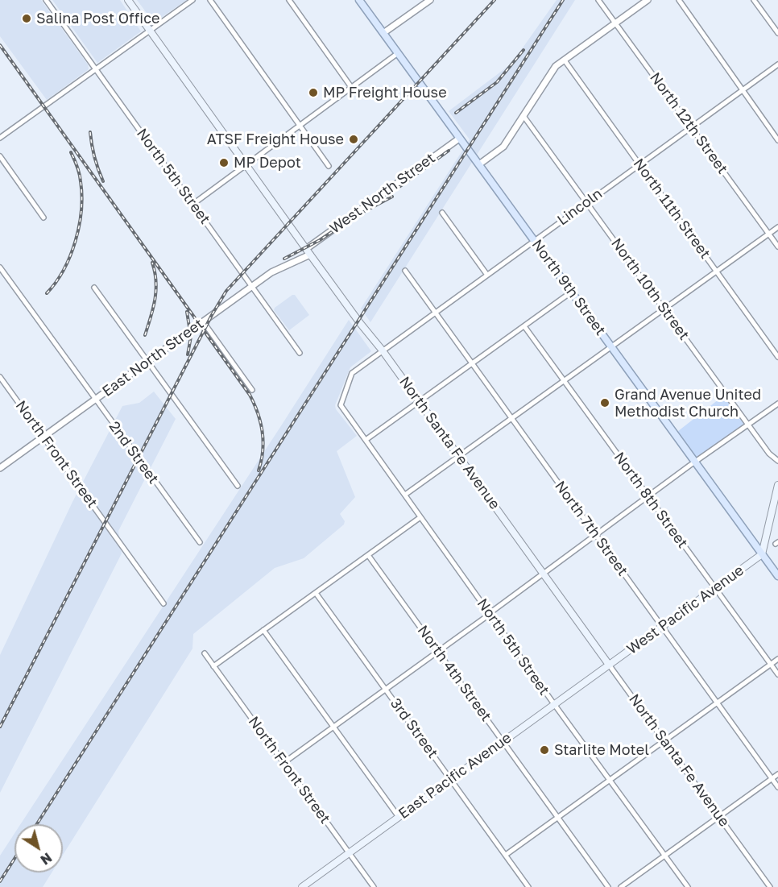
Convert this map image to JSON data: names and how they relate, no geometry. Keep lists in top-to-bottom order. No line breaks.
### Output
{"streets":{"main road":["North 9th Street","North Santa Fe Avenue","West Pacific Avenue","East Pacific Avenue"],"street":["North 12th Street","North 5th Street","West North Street","Lincoln","North 11th Street","North 10th Street","East North Street","2nd Street","North Front Street","North 8th Street","North 7th Street","North 4th Street","3rd Street"]},"crossings":[["North 12th Street","Lincoln"],["North 5th Street","Lincoln"],["North 5th Street","East North Street"],["North 5th Street","East Pacific Avenue"],["West North Street","North 9th Street"],["West North Street","North Santa Fe Avenue"],["Lincoln","North 11th Street"],["Lincoln","North 9th Street"],["Lincoln","North 10th Street"],["Lincoln","North Santa Fe Avenue"],["Lincoln","North 7th Street"],["North 9th Street","West Pacific Avenue"],["East North Street","North Santa Fe Avenue"],["East North Street","2nd Street"],["East North Street","North Front Street"],["North Santa Fe Avenue","West Pacific Avenue"],["North Santa Fe Avenue","East Pacific Avenue"],["North Front Street","East Pacific Avenue"],["North 8th Street","West Pacific Avenue"],["North 7th Street","West Pacific Avenue"],["West Pacific Avenue","East Pacific Avenue"],["North 4th Street","East Pacific Avenue"],["3rd Street","East Pacific Avenue"]],"places":["Salina Post Office","MP Freight House","ATSF Freight House","MP Depot","Grand Avenue United Methodist Church","Starlite Motel"],"north":"bottom right"}
